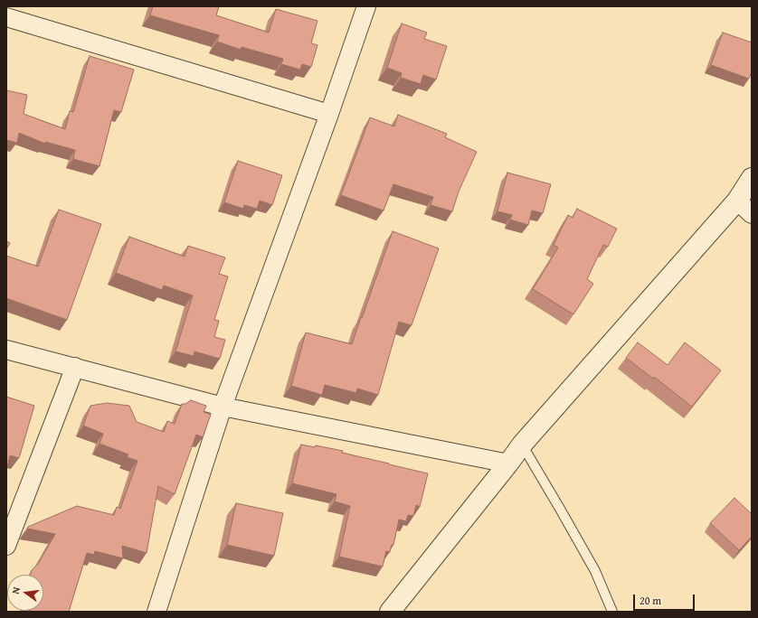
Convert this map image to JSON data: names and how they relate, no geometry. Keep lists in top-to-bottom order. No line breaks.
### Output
{"scale_bar":"20 m","north":"left"}
